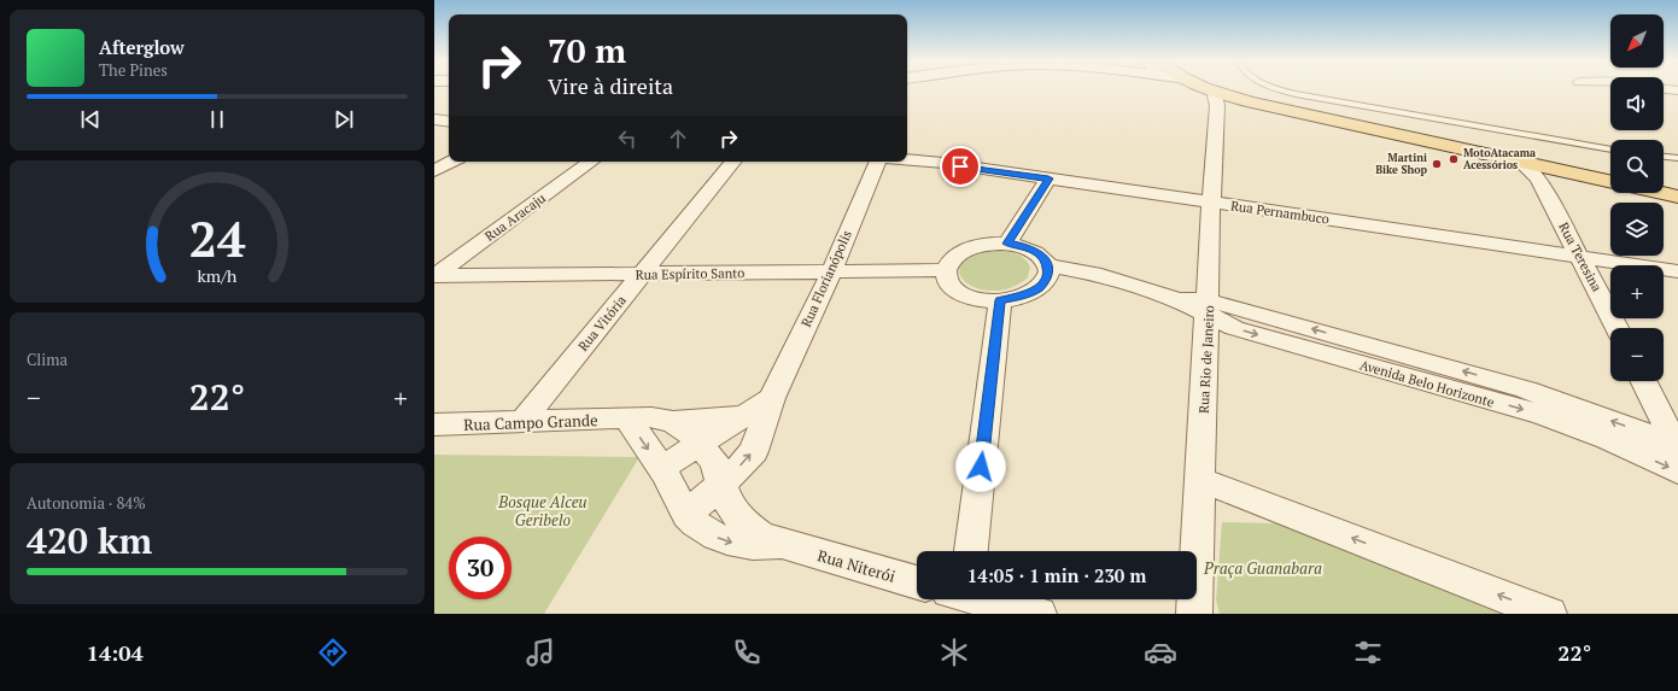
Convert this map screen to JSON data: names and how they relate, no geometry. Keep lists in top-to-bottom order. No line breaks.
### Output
{"streets":{"street":["Rua Pernambuco","Rua Aracaju","Rua Teresina","Rua Espírito Santo","Rua Florianópolis","Rua Vitória","Rua Rio de Janeiro","Avenida Belo Horizonte","Rua Campo Grande","Rua Niterói"]},"crossings":[["Rua Pernambuco","Rua Teresina"],["Rua Pernambuco","Rua Rio de Janeiro"],["Rua Aracaju","Rua Espírito Santo"],["Rua Espírito Santo","Rua Florianópolis"],["Rua Espírito Santo","Rua Vitória"],["Rua Espírito Santo","Avenida Belo Horizonte"],["Rua Florianópolis","Rua Campo Grande"],["Rua Florianópolis","Rua Niterói"],["Rua Vitória","Rua Campo Grande"],["Rua Rio de Janeiro","Avenida Belo Horizonte"],["Rua Campo Grande","Rua Niterói"]],"parks":["Bosque Alceu Geribelo","Praça Guanabara"],"places":["MotoAtacama Acessórios","Martini Bike Shop"],"north":"bottom left","page":{"map_buttons":["+","−"],"turn":["70 m","Vire à direita"],"song":["Afterglow","The Pines"],"tile":["Clima",["Autonomia · 84%","420 km"]],"heat":["−","22°","+"],"limit":"30","trip":"14:05 · 1 min · 230 m","tabs":["14:04","22°"],"gauge":["24","km/h"]}}
